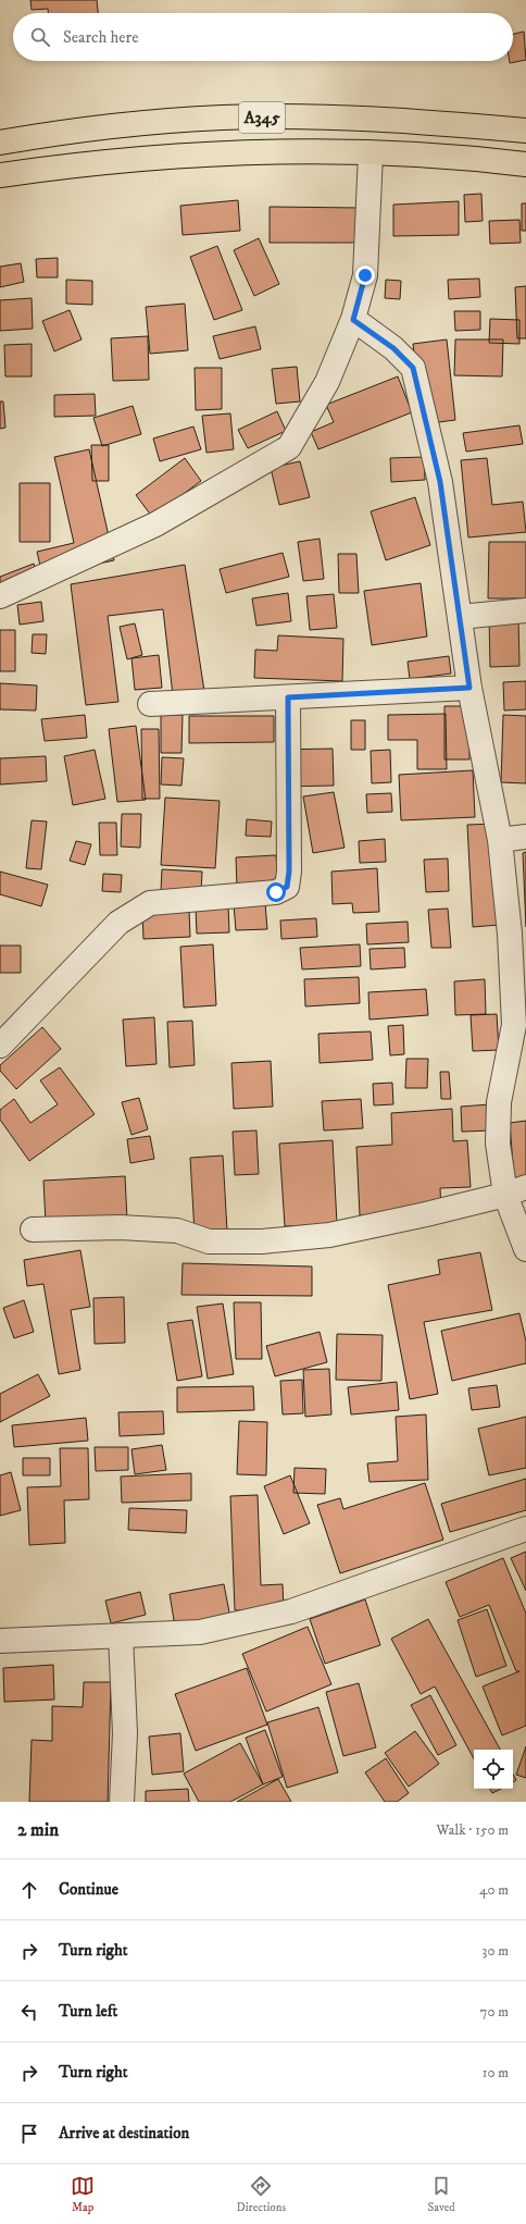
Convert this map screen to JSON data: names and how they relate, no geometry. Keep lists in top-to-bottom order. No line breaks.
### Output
{"streets":{"highway":["A345"]},"page":{"search":"Search here","heading":["2 min","Walk · 150 m"],"list":[["Continue","40 m"],["Turn right","30 m"],["Turn left","70 m"],["Turn right","10 m"],"Arrive at destination"],"nav":["Map","Directions","Saved"]}}
